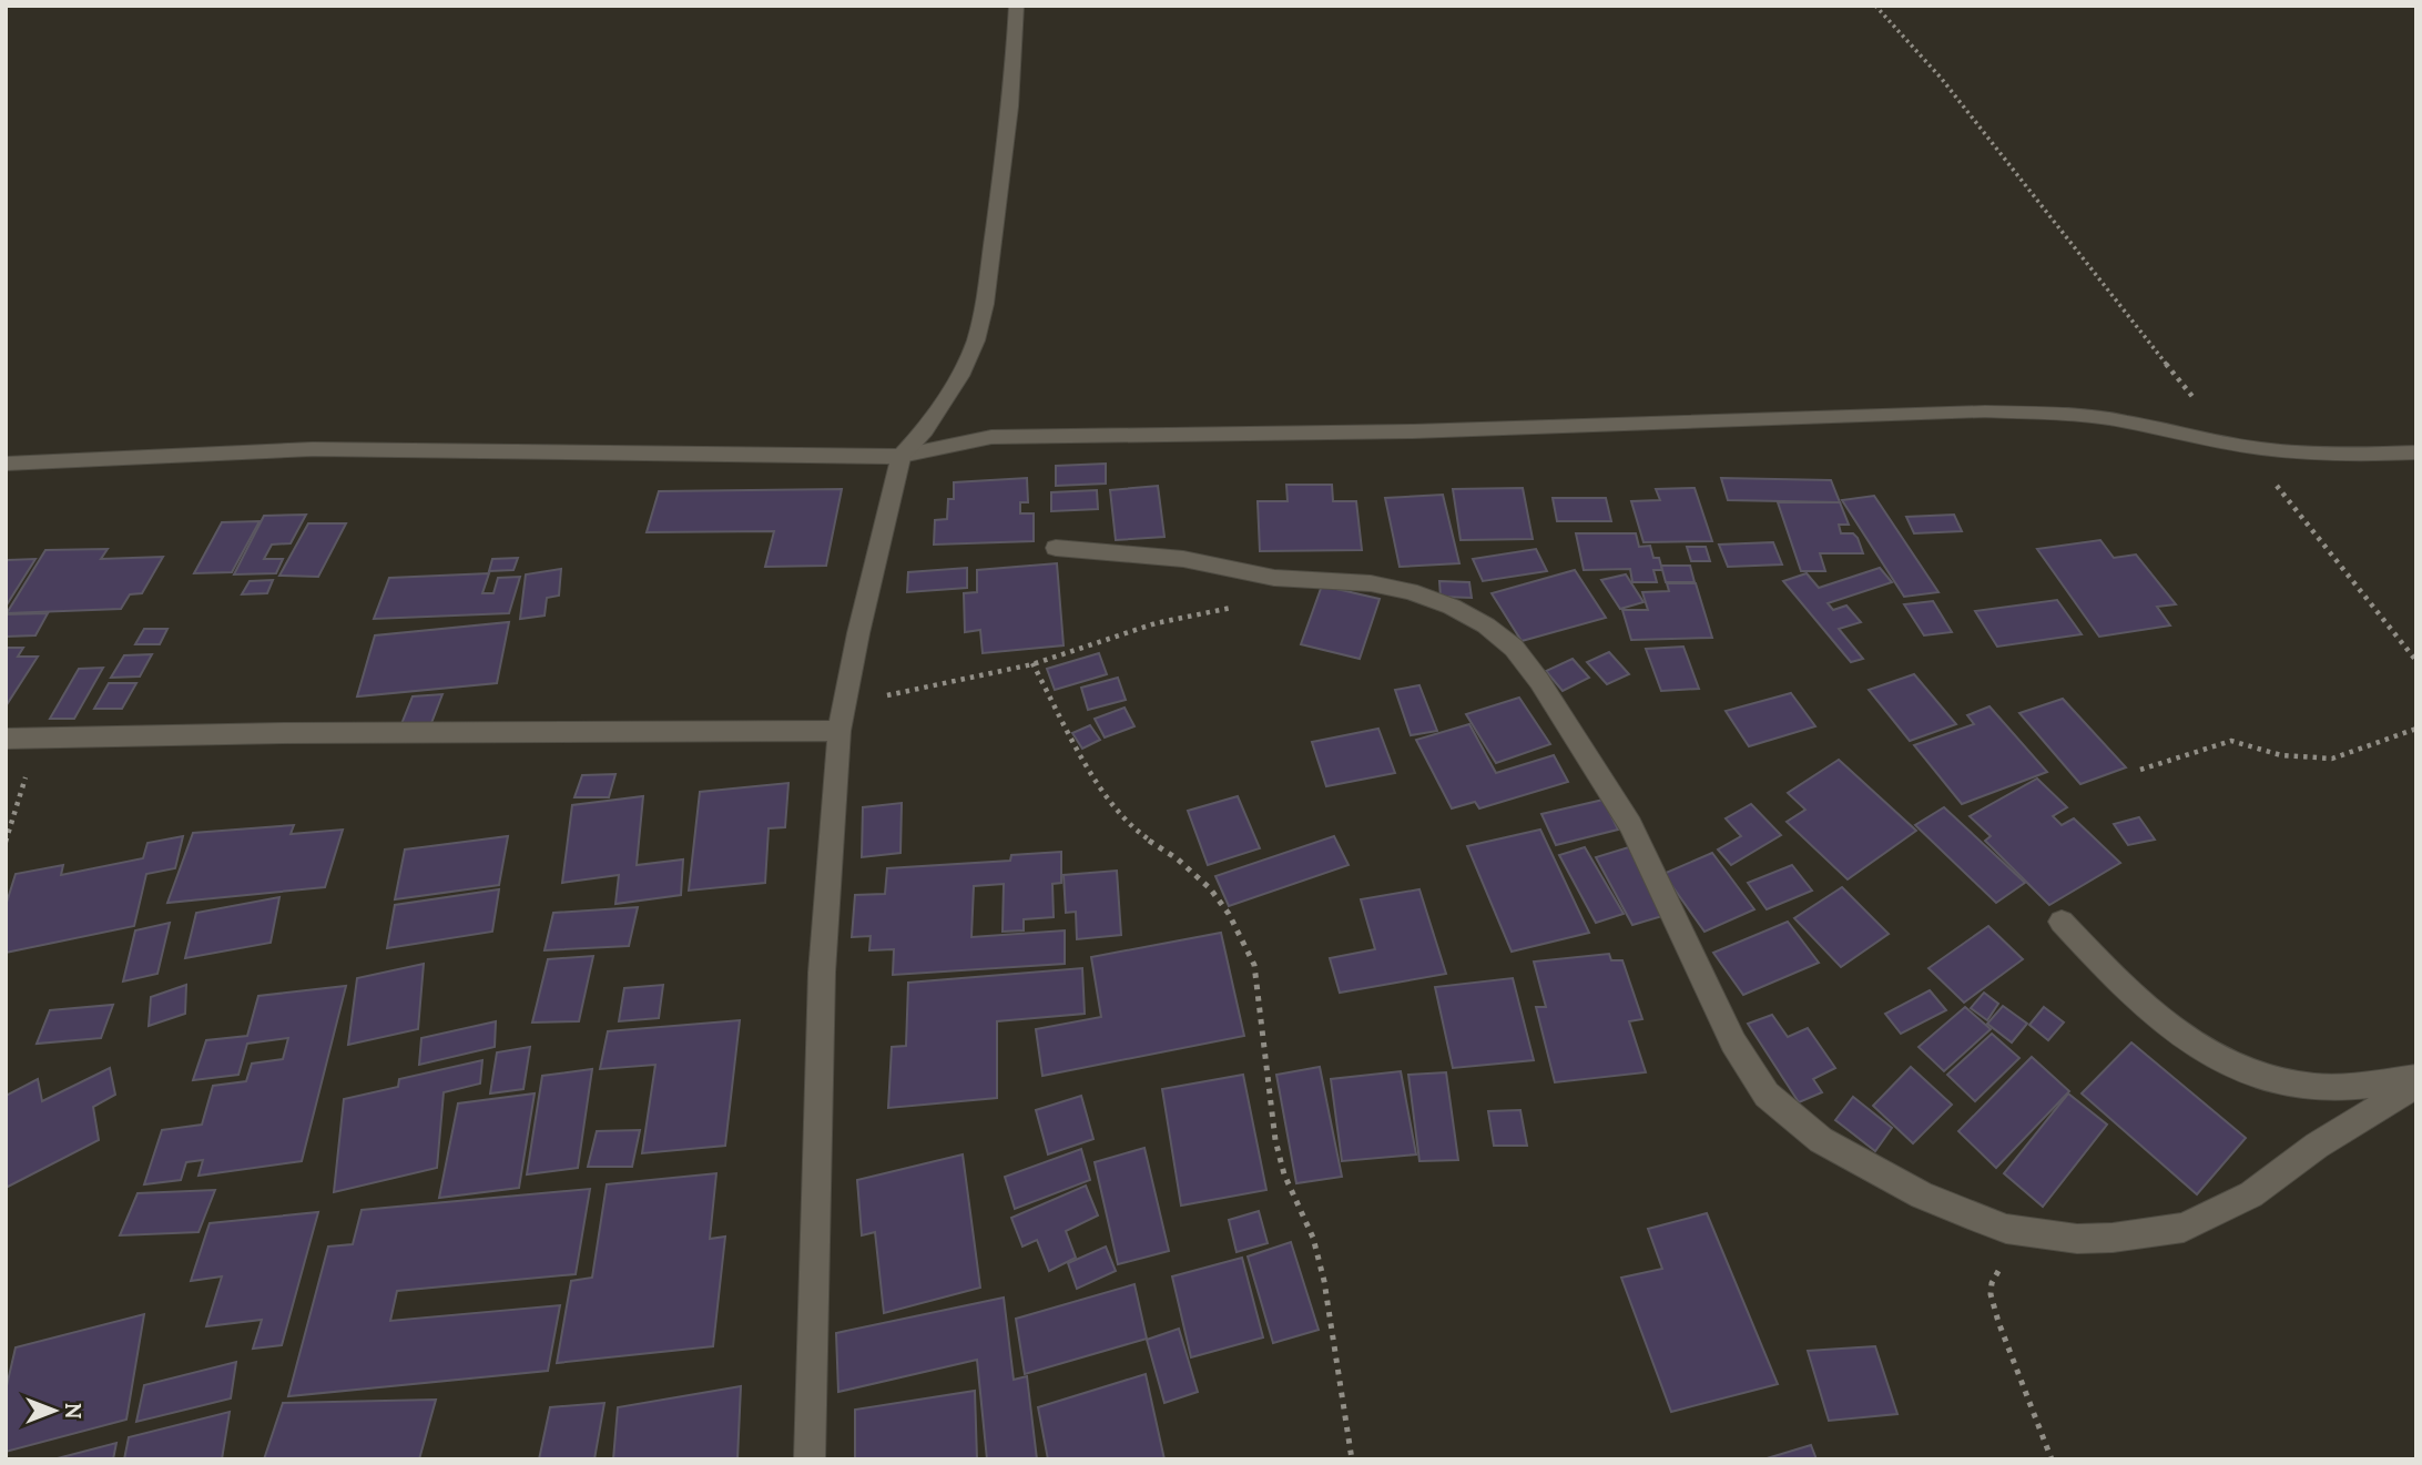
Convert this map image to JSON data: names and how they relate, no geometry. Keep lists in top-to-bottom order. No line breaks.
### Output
{"north":"right"}
